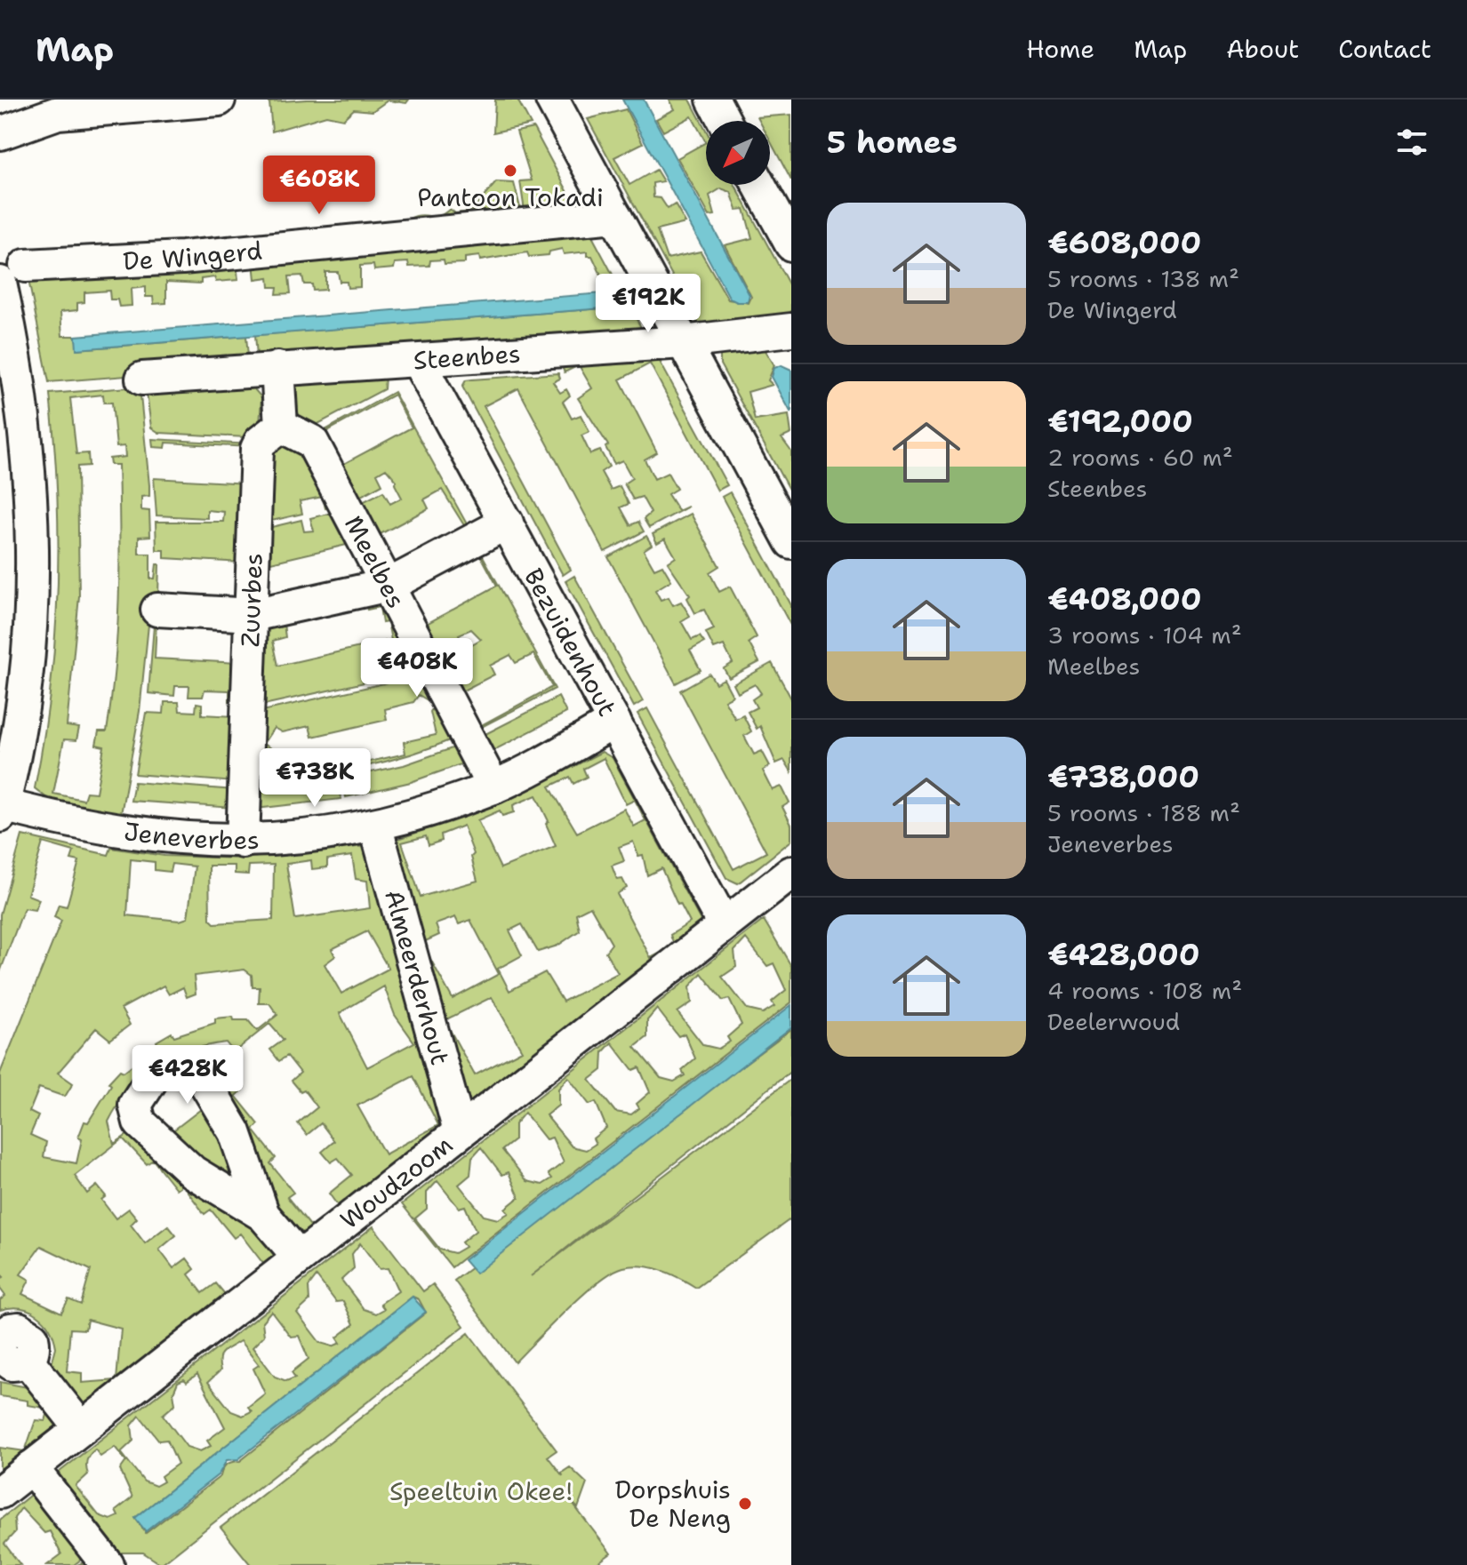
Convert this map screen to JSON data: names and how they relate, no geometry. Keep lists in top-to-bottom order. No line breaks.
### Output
{"streets":{"street":["De Wingerd","Steenbes","Meelbes","Zuurbes","Bezuidenhout","Jeneverbes","Almeerderhout","Woudzoom"]},"crossings":[["Steenbes","Bezuidenhout"],["Meelbes","Zuurbes"],["Meelbes","Jeneverbes"],["Zuurbes","Jeneverbes"],["Bezuidenhout","Jeneverbes"],["Bezuidenhout","Woudzoom"],["Jeneverbes","Almeerderhout"],["Almeerderhout","Woudzoom"]],"parks":["Speeltuin Okee!"],"places":["Pantoon Tokadi","Dorpshuis De Neng"],"north":"bottom left","page":{"header":"Map","nav":["Home","Map","About","Contact"],"heading":"5 homes","price":["€608K","€192K","€408K","€738K","€428K"],"list":[{"name":"€608,000","note":"5 rooms · 138 m² · De Wingerd"},{"name":"€192,000","note":"2 rooms · 60 m² · Steenbes"},{"name":"€408,000","note":"3 rooms · 104 m² · Meelbes"},{"name":"€738,000","note":"5 rooms · 188 m² · Jeneverbes"},{"name":"€428,000","note":"4 rooms · 108 m² · Deelerwoud"}]}}
